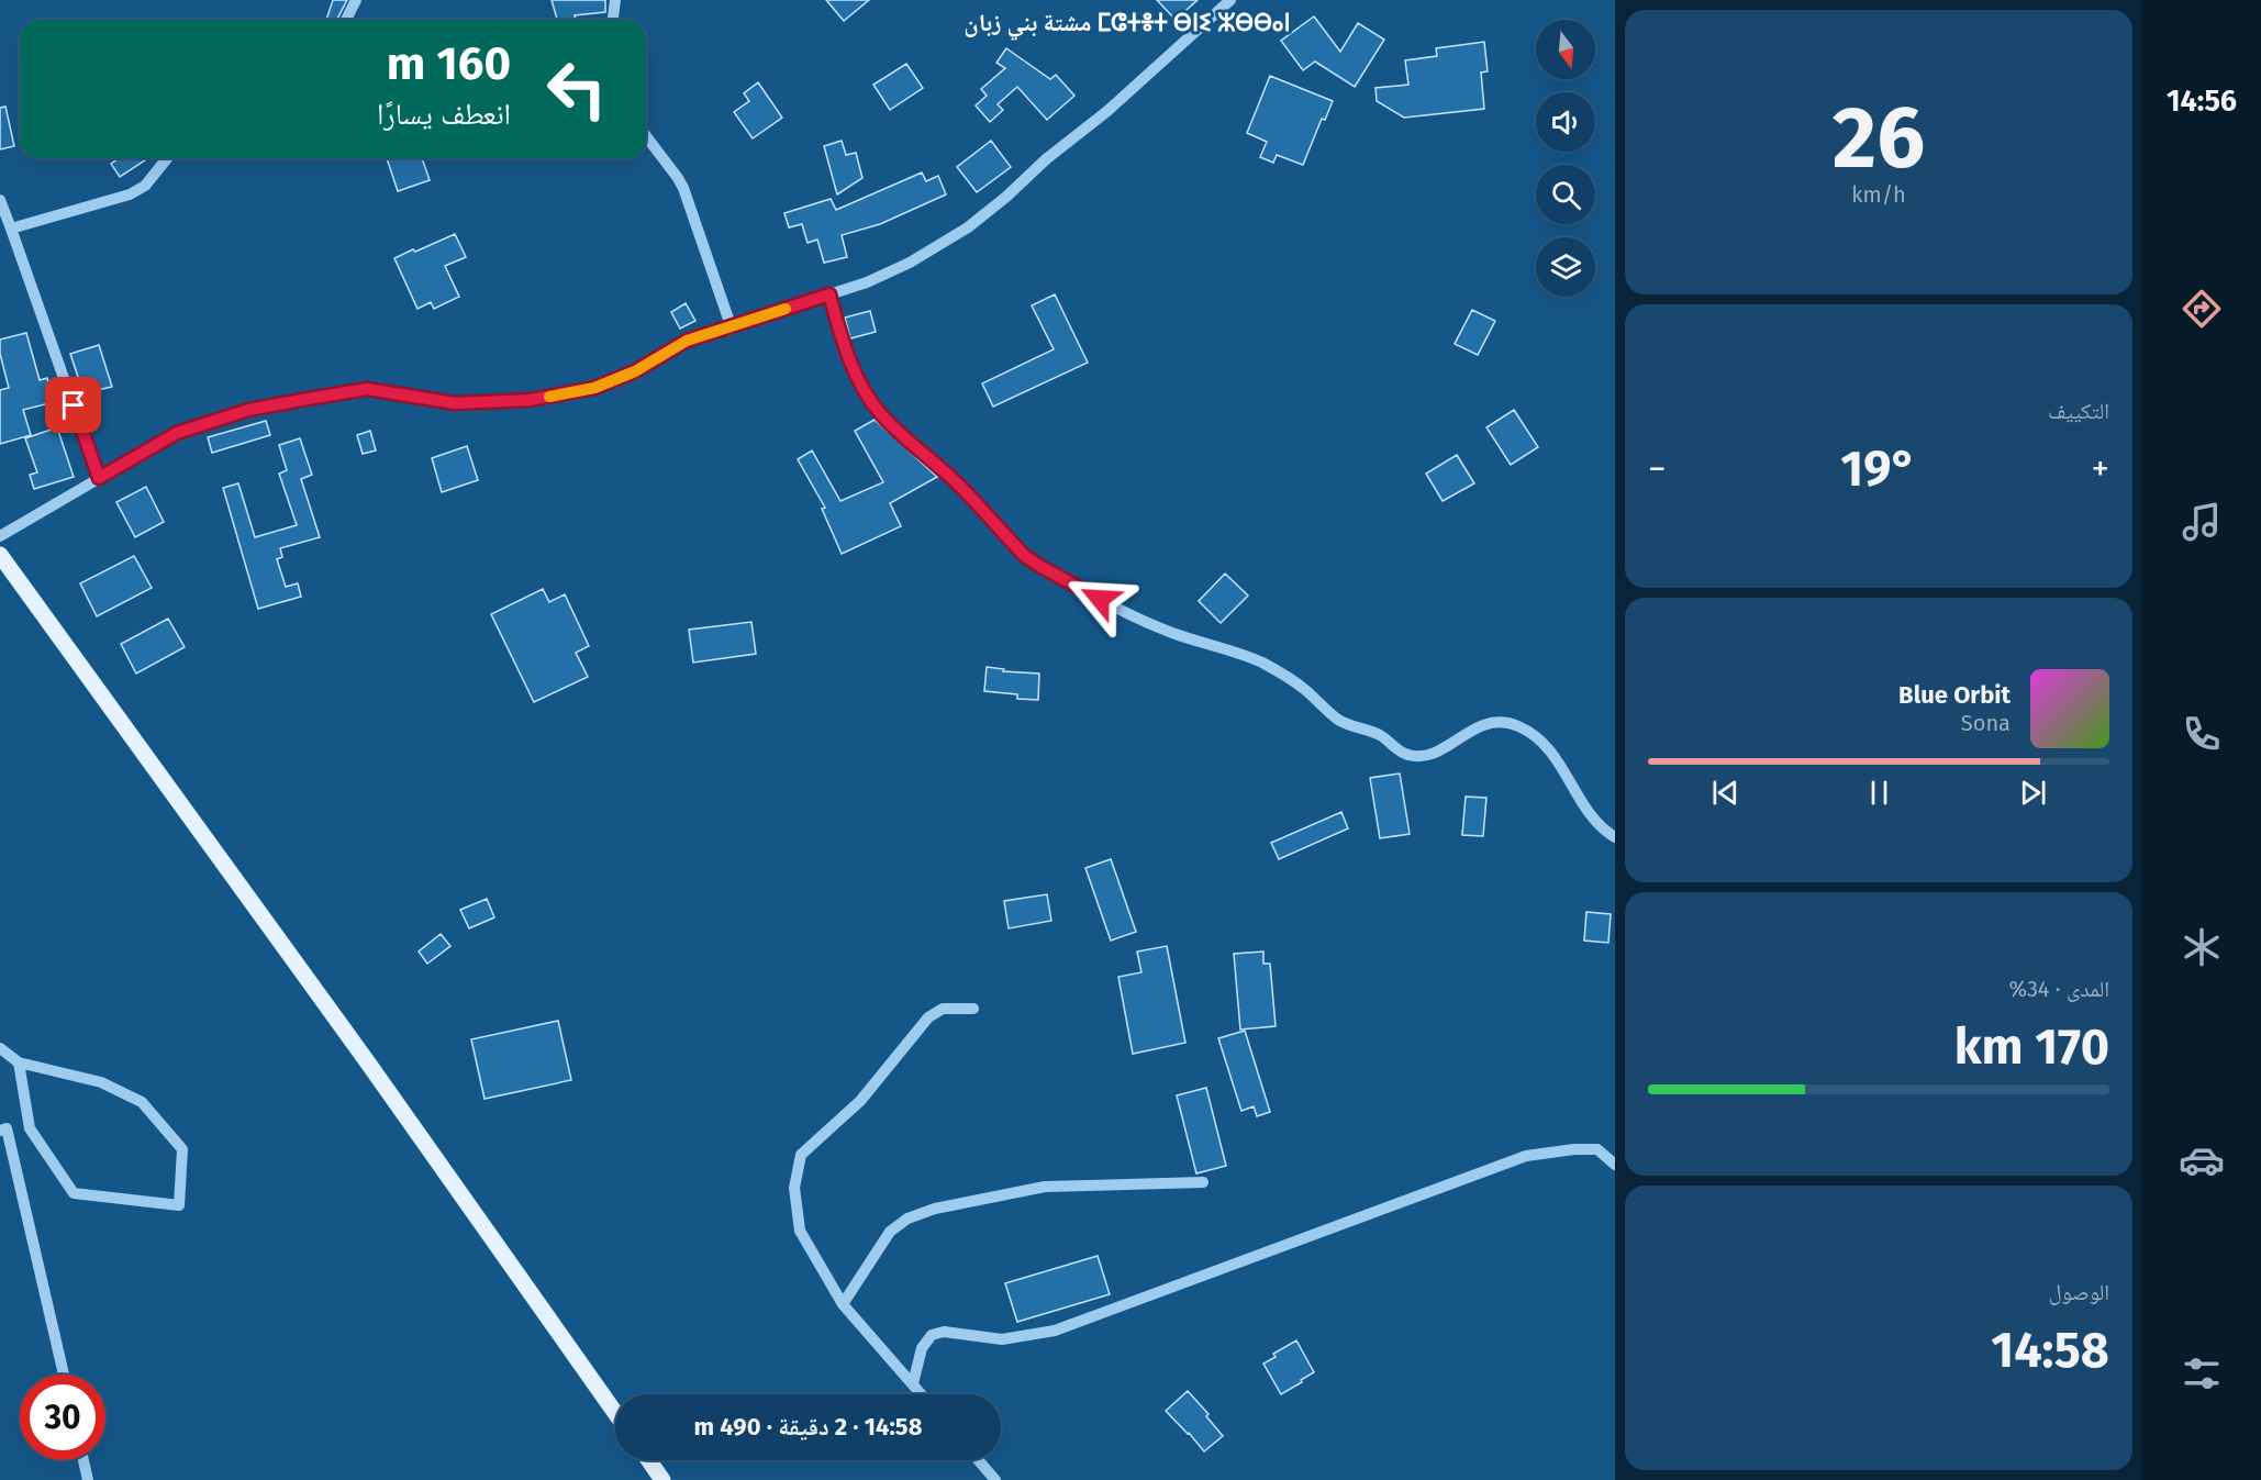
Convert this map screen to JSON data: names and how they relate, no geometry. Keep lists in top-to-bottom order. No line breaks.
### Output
{"districts":["مشتة بني زبان ⵎⵛⵜⴻⵜ ⴱⵏⵉ ⵣⴱⴱⴰⵏ"],"north":"bottom","page":{"tabs":"14:56","tile":[["26","km/h"],"التكييف",["المدى · 34%","170 km"],["الوصول","14:58"]],"turn":["160 m","انعطف يسارًا"],"heat":["−","19°","+"],"song":["Blue Orbit","Sona"],"limit":"30","trip":"14:58 · 2 دقيقة · 490 m"}}
